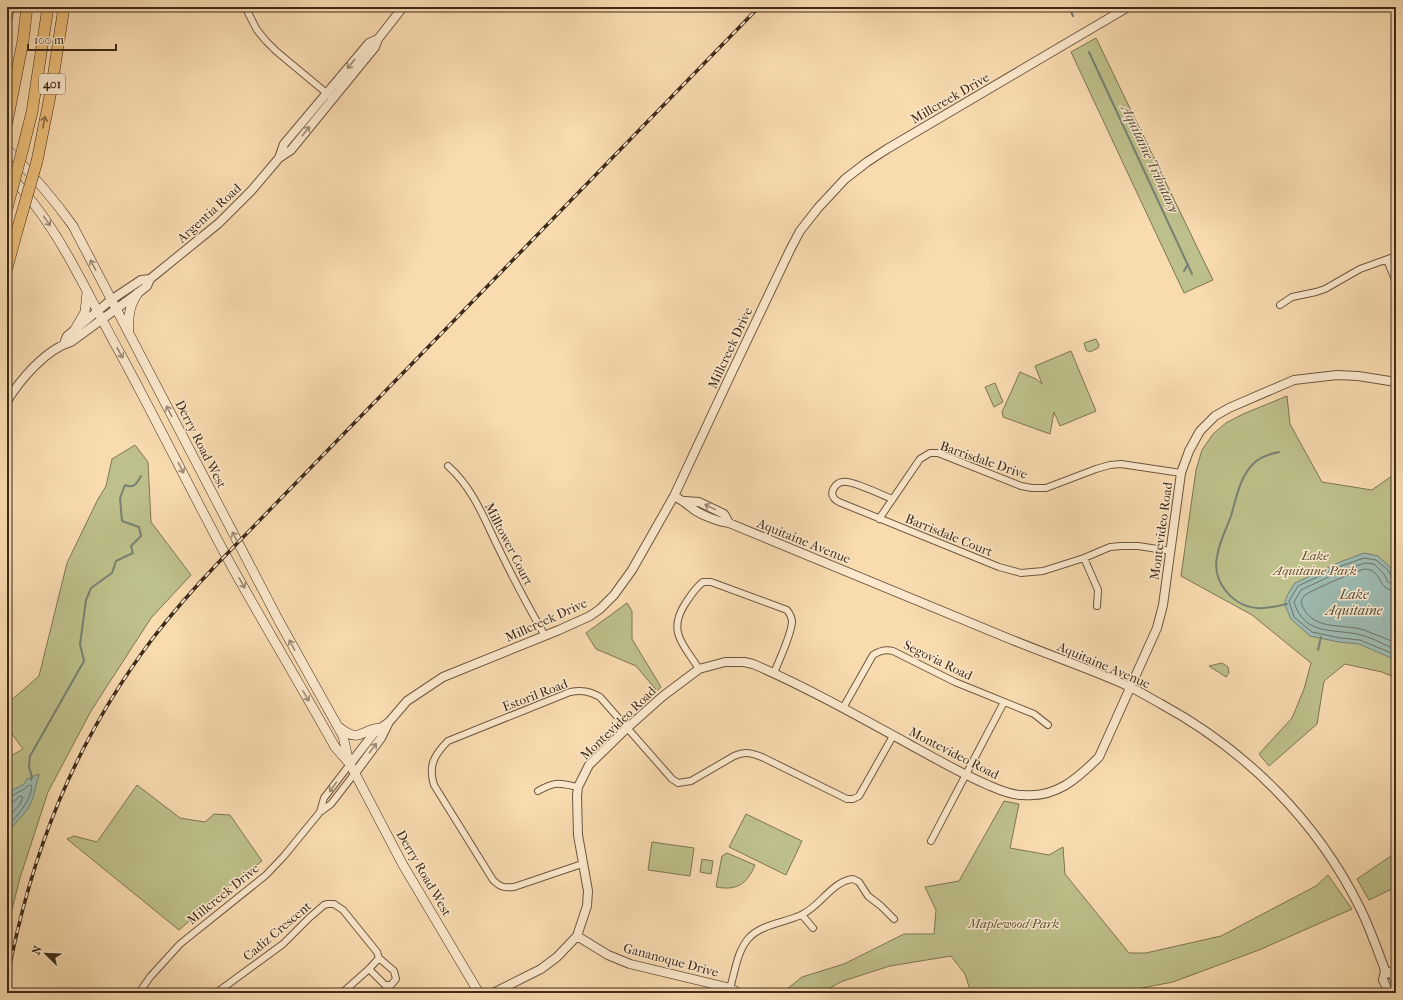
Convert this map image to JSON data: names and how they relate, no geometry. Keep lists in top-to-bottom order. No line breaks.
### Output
{"streets":{"highway":["401"],"main road":["Derry Road West"],"street":["Millcreek Drive","Argentia Road","Barrisdale Drive","Montevideo Road","Barrisdale Court","Aquitaine Avenue","Milltower Court","Segovia Road","Estoril Road","Cadiz Crescent","Gananoque Drive"]},"crossings":[["Millcreek Drive","Derry Road West"],["Millcreek Drive","Aquitaine Avenue"],["Millcreek Drive","Milltower Court"],["Argentia Road","Derry Road West"],["Barrisdale Drive","Montevideo Road"],["Barrisdale Drive","Barrisdale Court"],["Montevideo Road","Aquitaine Avenue"],["Montevideo Road","Segovia Road"],["Montevideo Road","Estoril Road"],["Montevideo Road","Gananoque Drive"]],"water":["Aquitaine Tributary","Lake Aquitaine"],"parks":["Lake Aquitaine Park","Maplewood Park"],"scale_bar":"100 m","north":"top left"}
